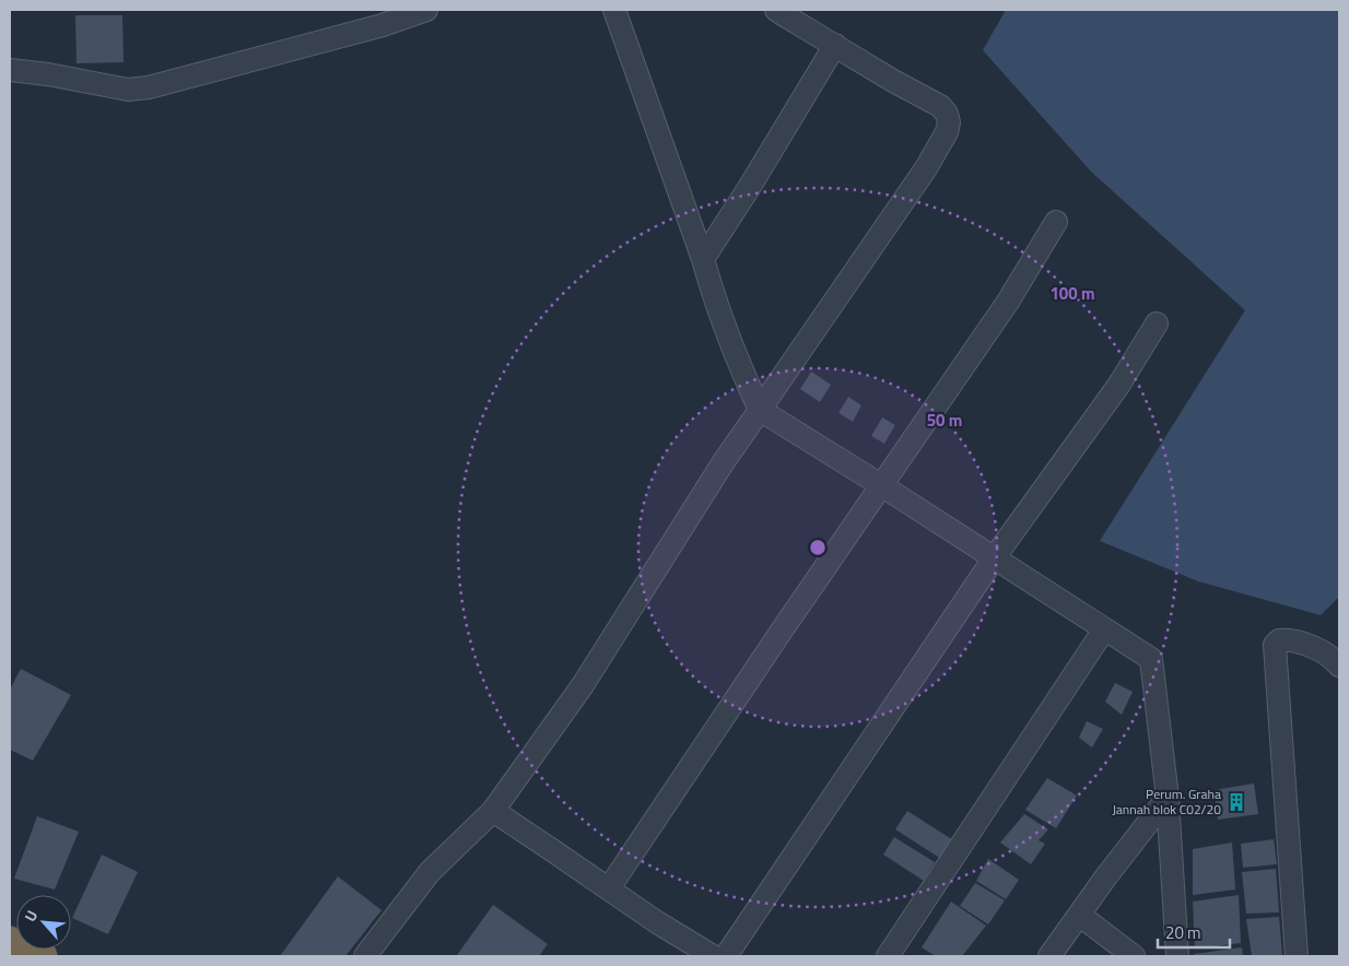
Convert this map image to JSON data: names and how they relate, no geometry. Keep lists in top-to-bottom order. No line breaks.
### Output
{"places":{"building":["Perum. Graha Jannah blok C02/20"]},"scale_bar":"20 m","north":"top left","rings":["100 m","50 m"]}
